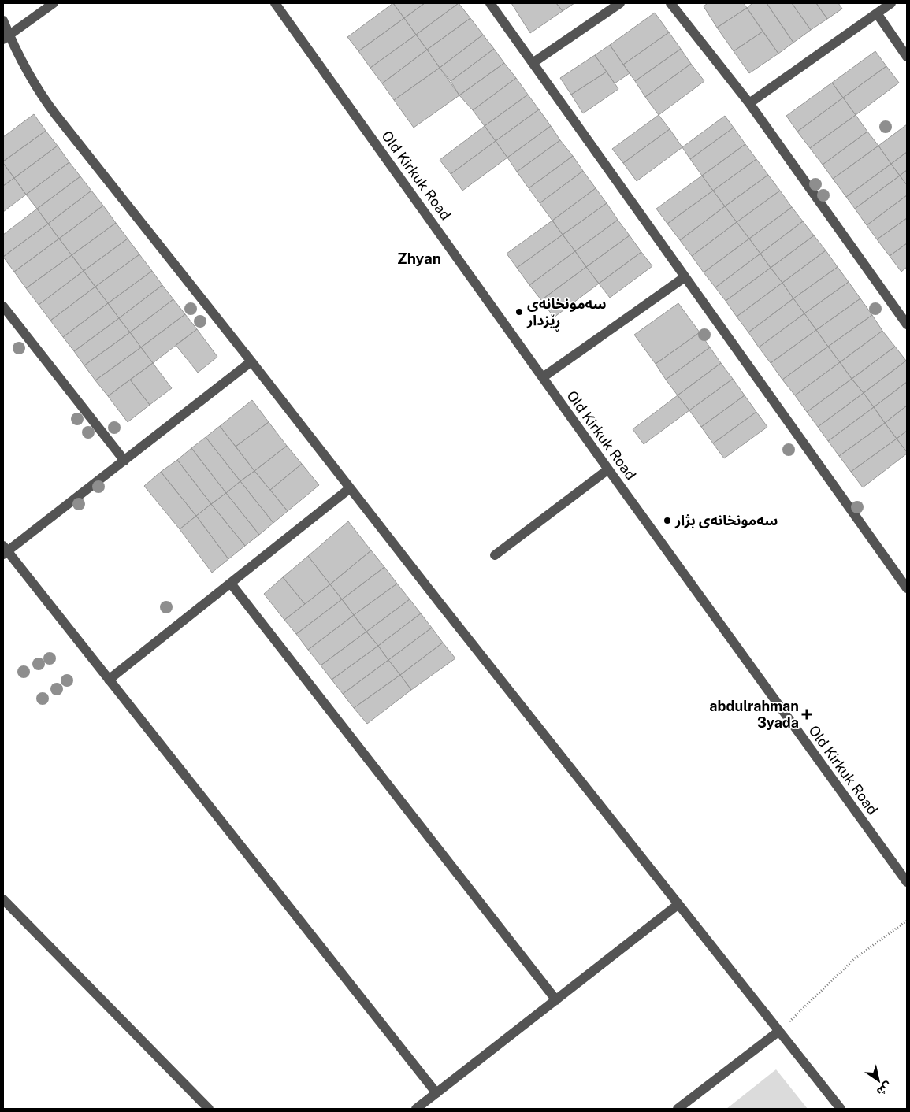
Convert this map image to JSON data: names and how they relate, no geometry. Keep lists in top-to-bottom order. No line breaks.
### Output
{"streets":{"street":["Old Kirkuk Road"]},"districts":["Zhyan"],"places":{"other":["سەمونخانەی ڕێزدار","سەمونخانەی بژار"],"health":["abdulrahman 3yada"]},"north":"bottom right"}
